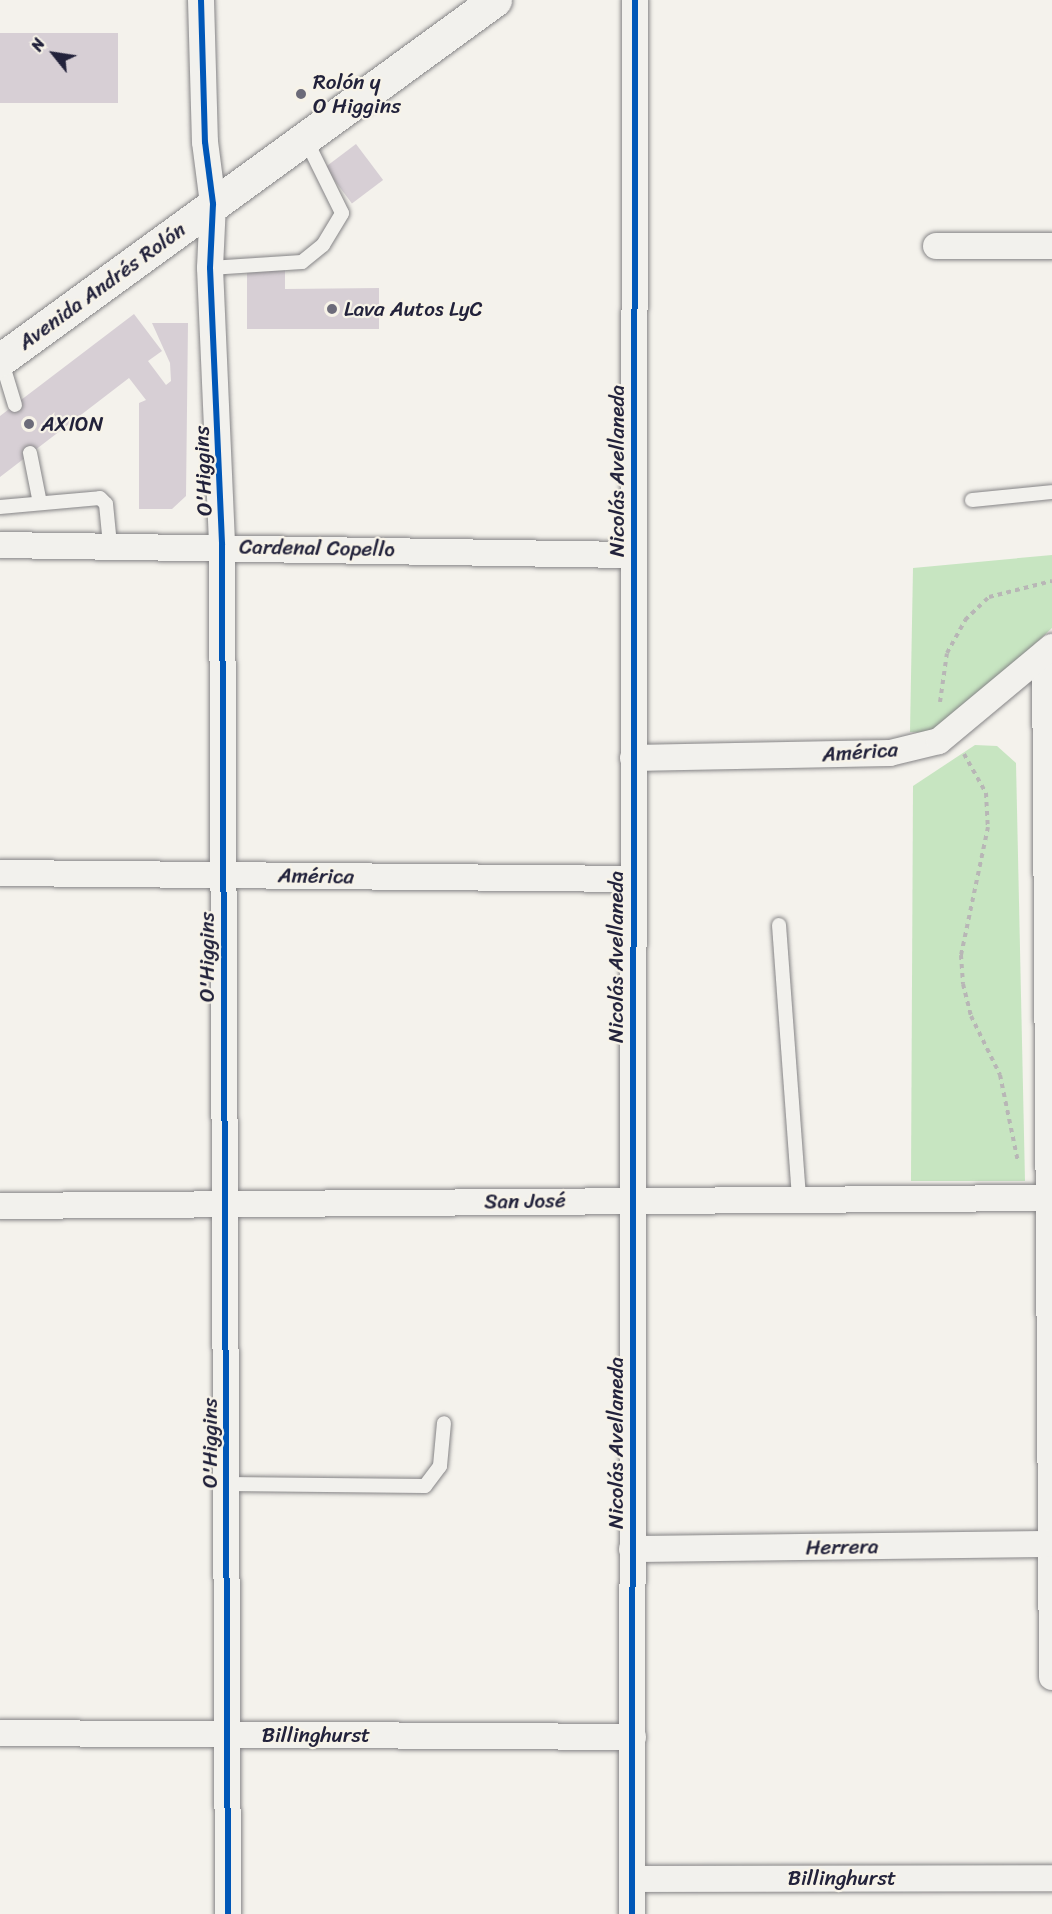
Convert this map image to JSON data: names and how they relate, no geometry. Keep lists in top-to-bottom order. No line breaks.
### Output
{"streets":{"main road":["Avenida Andrés Rolón"],"street":["O'Higgins","Nicolás Avellaneda","Cardenal Copello","América","San José","Herrera","Billinghurst"]},"crossings":[["Avenida Andrés Rolón","O'Higgins"],["O'Higgins","Cardenal Copello"],["O'Higgins","América"],["O'Higgins","San José"],["O'Higgins","Billinghurst"],["Nicolás Avellaneda","Cardenal Copello"],["Nicolás Avellaneda","América"],["Nicolás Avellaneda","San José"],["Nicolás Avellaneda","Herrera"],["Nicolás Avellaneda","Billinghurst"]],"places":["Rolón y O Higgins","Lava Autos LyC","AXION"],"north":"top left"}
